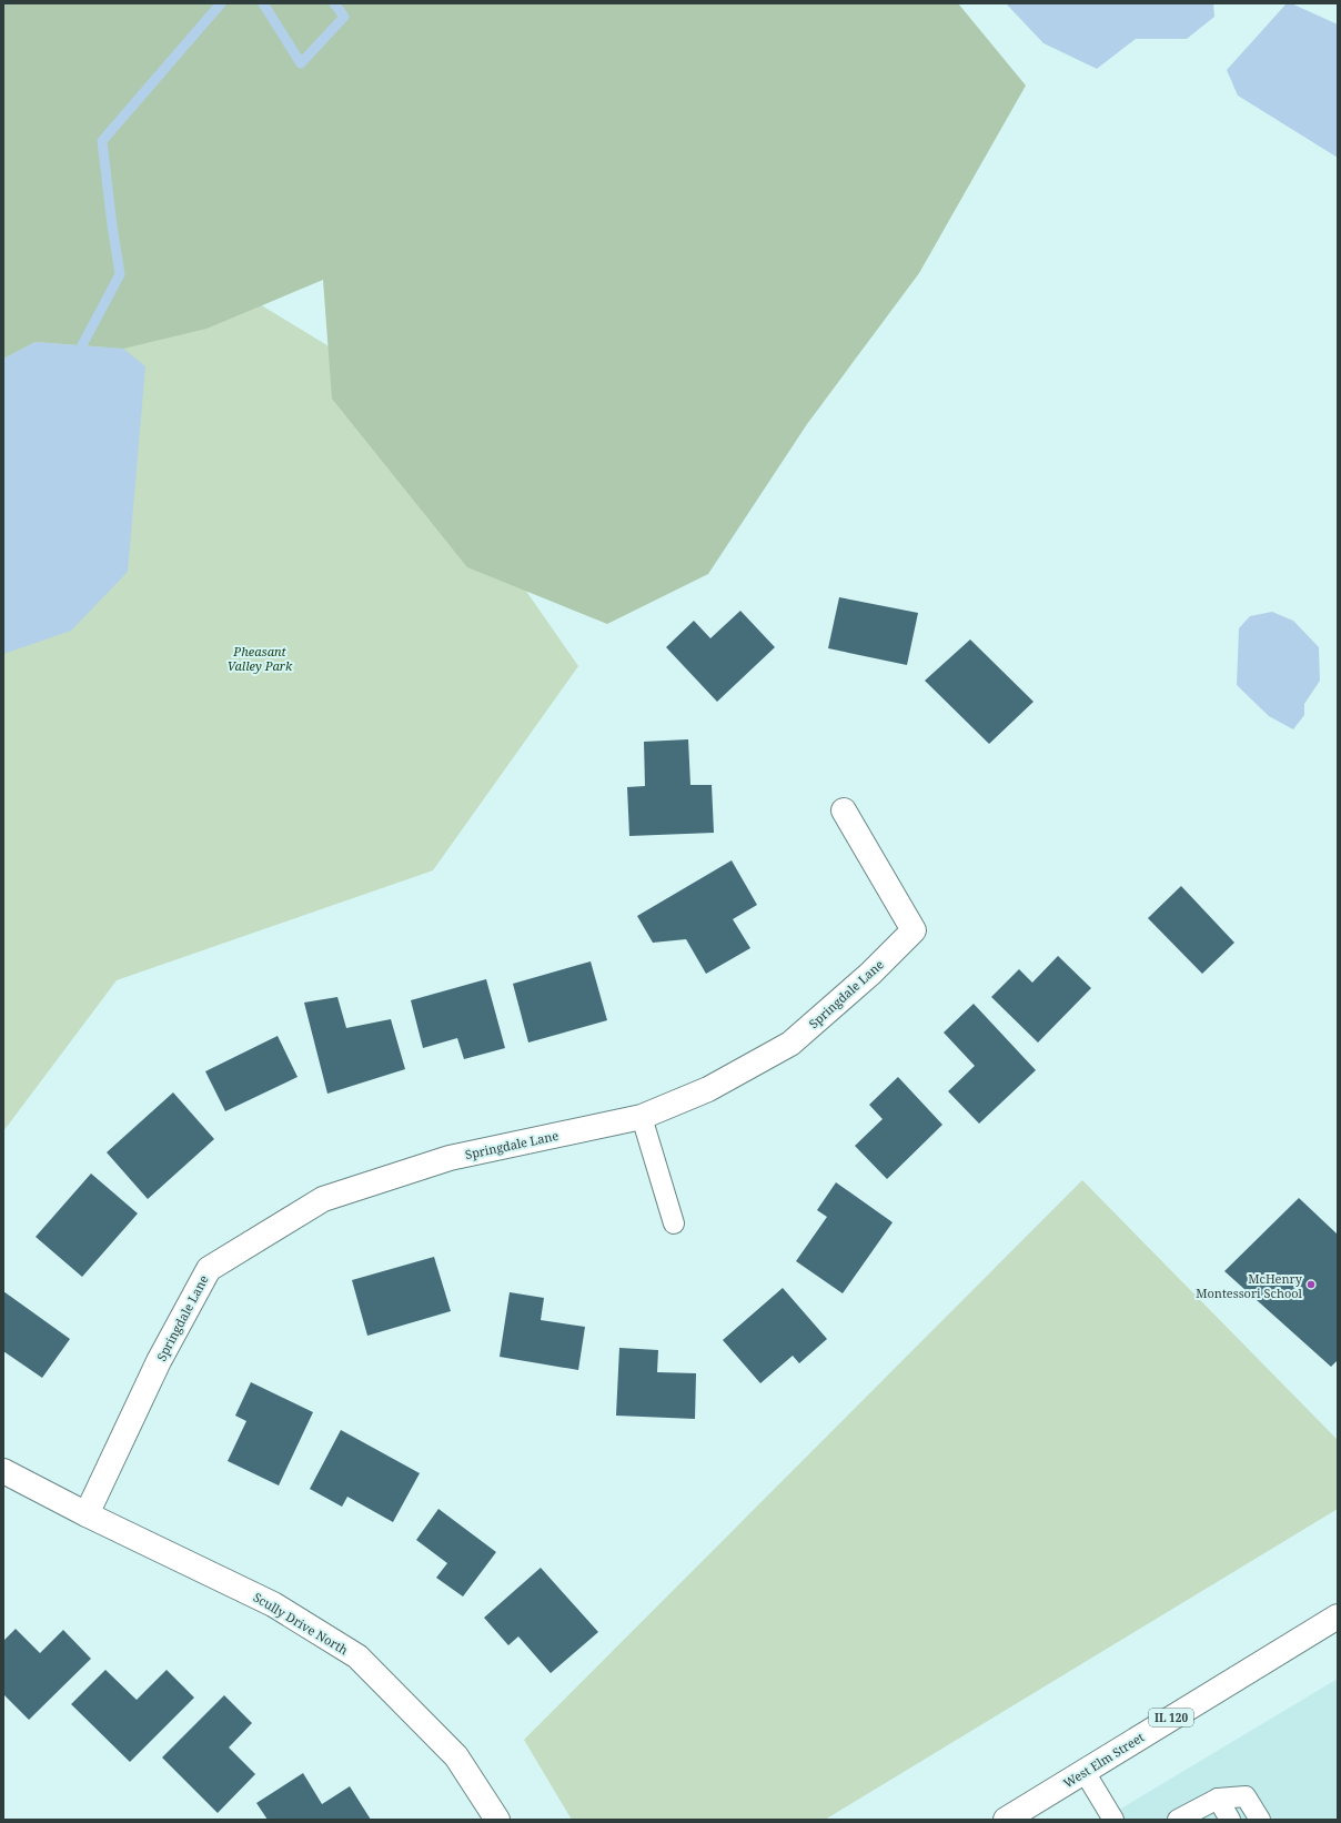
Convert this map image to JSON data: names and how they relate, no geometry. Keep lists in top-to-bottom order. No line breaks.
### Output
{"streets":{"street":["Springdale Lane","Scully Drive North","IL 120","West Elm Street"]},"crossings":[["Springdale Lane","Scully Drive North"]],"parks":["Pheasant Valley Park"],"places":["McHenry Montessori School"]}
